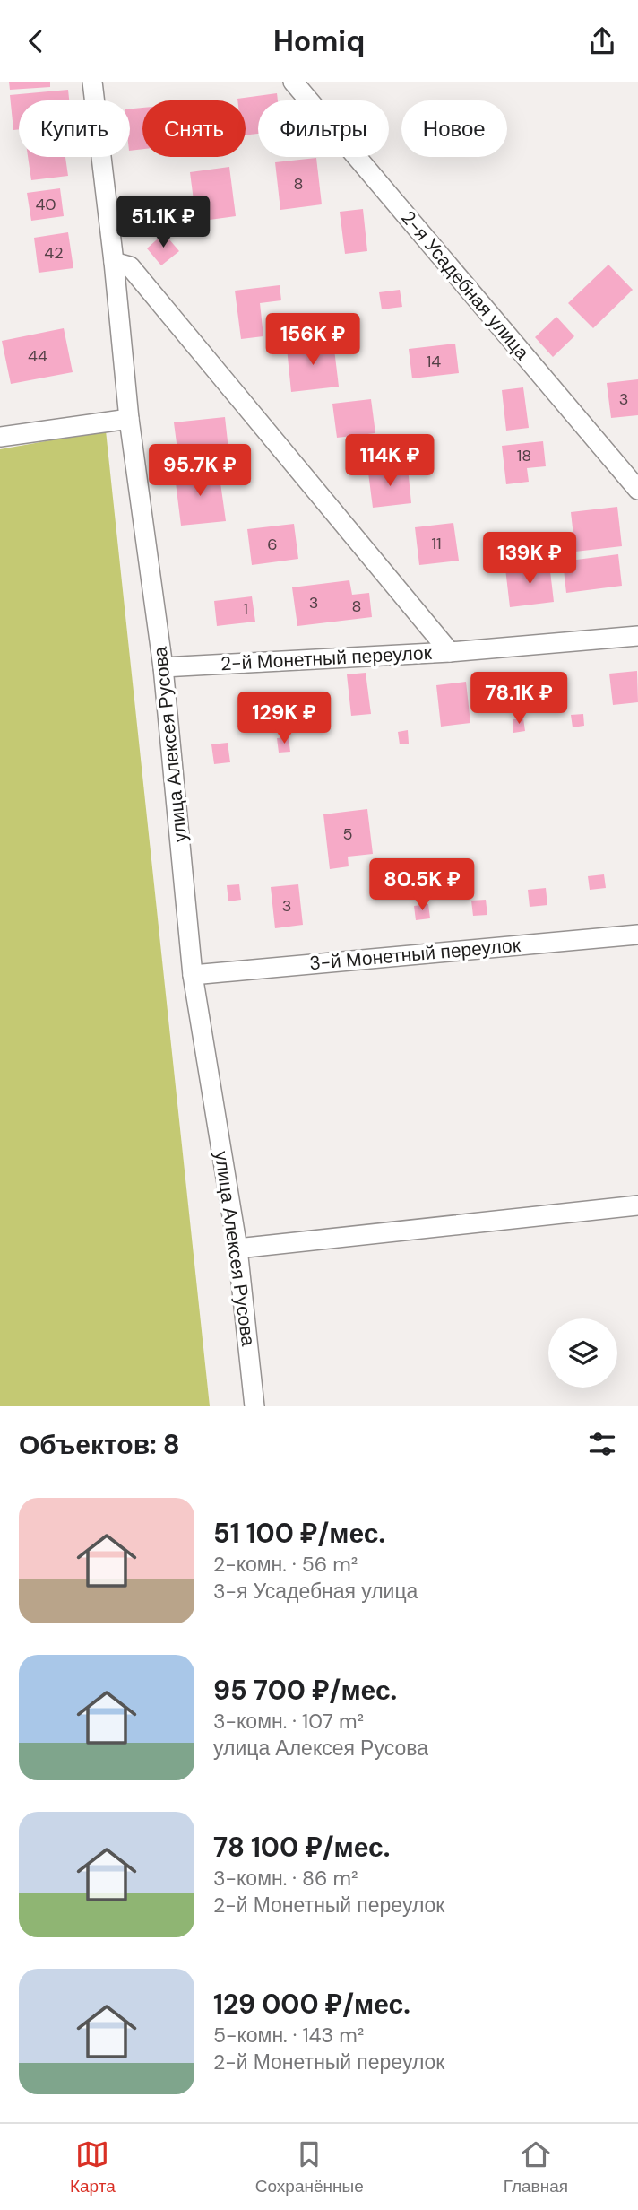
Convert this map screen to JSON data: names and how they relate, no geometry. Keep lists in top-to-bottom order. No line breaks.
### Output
{"streets":{"street":["2-я Усадебная улица","2-й Монетный переулок","улица Алексея Русова","3-й Монетный переулок"]},"crossings":[["2-й Монетный переулок","улица Алексея Русова"],["улица Алексея Русова","3-й Монетный переулок"]],"house_numbers":["8","40","42","44","14","3","18","11","6","3","8","1","5","3"],"page":{"header":"Homiq","chip":["Купить","Снять","Фильтры","Новое"],"price":["51.1K ₽","156K ₽","114K ₽","95.7K ₽","139K ₽","78.1K ₽","129K ₽","80.5K ₽"],"heading":"Объектов: 8","list":[{"name":"51 100 ₽/мес.","note":"2-комн. · 56 m² · 3-я Усадебная улица"},{"name":"95 700 ₽/мес.","note":"3-комн. · 107 m² · улица Алексея Русова"},{"name":"78 100 ₽/мес.","note":"3-комн. · 86 m² · 2-й Монетный переулок"},{"name":"129 000 ₽/мес.","note":"5-комн. · 143 m² · 2-й Монетный переулок"}],"tabs":["Карта","Сохранённые","Главная"]}}
